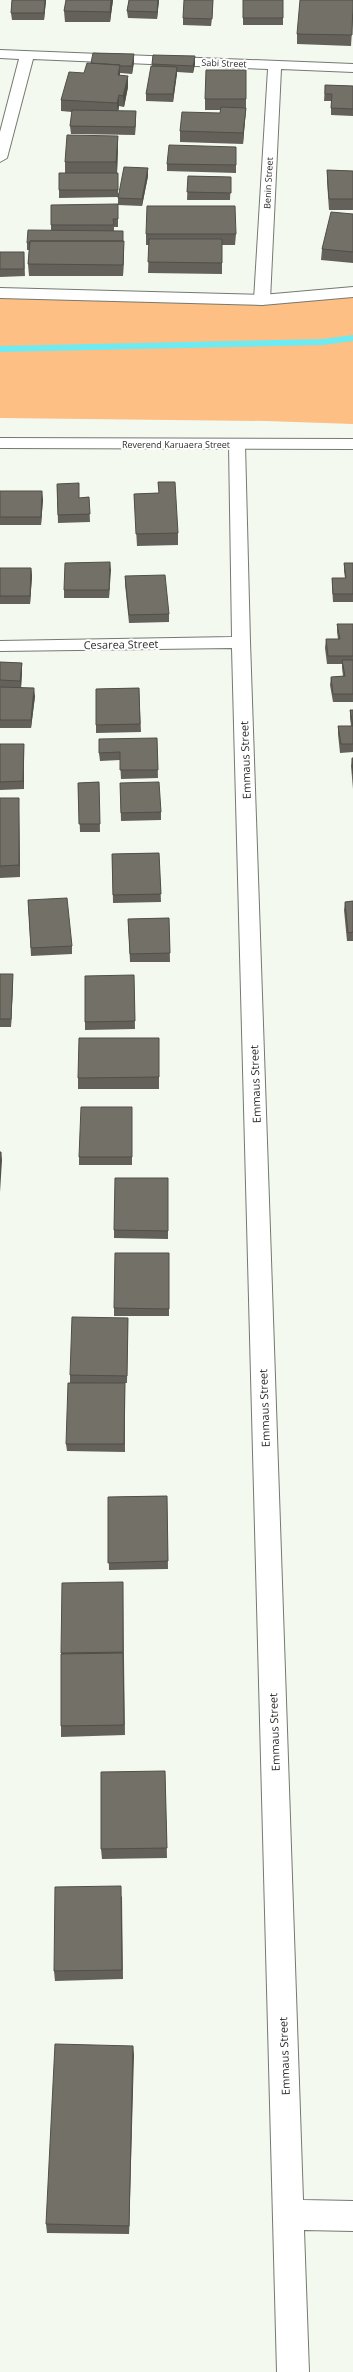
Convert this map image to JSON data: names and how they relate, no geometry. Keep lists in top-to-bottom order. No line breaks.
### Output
{"streets":{"street":["Sabi Street","Benin Street","Reverend Karuaera Street","Cesarea Street","Emmaus Street"]},"crossings":[["Sabi Street","Benin Street"],["Reverend Karuaera Street","Emmaus Street"],["Cesarea Street","Emmaus Street"]]}
